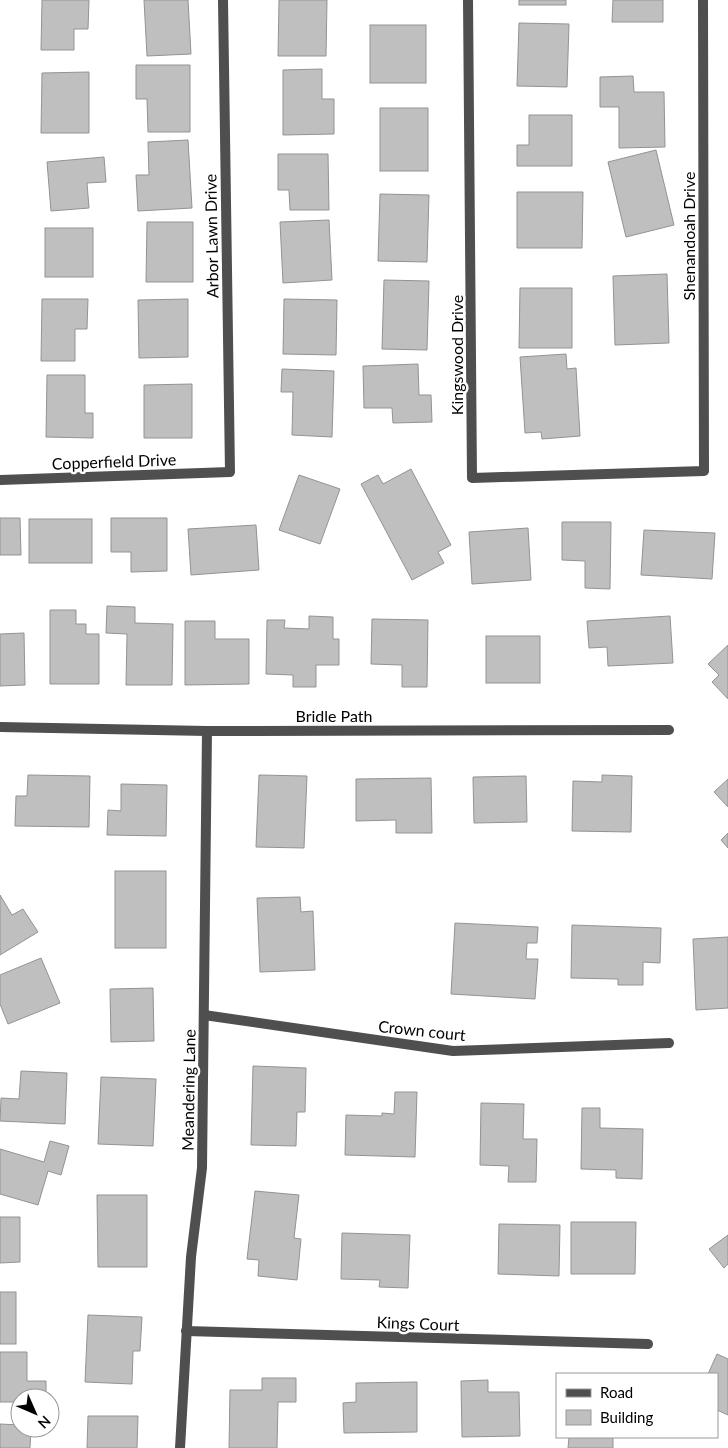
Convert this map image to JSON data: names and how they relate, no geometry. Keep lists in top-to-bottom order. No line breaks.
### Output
{"streets":{"street":["Arbor Lawn Drive","Shenandoah Drive","Kingswood Drive","Copperfield Drive","Bridle Path","Crown court","Meandering Lane","Kings Court"]},"crossings":[["Arbor Lawn Drive","Copperfield Drive"],["Shenandoah Drive","Kingswood Drive"],["Bridle Path","Meandering Lane"],["Crown court","Meandering Lane"],["Meandering Lane","Kings Court"]],"legend":["Road","Building"],"north":"bottom right"}
